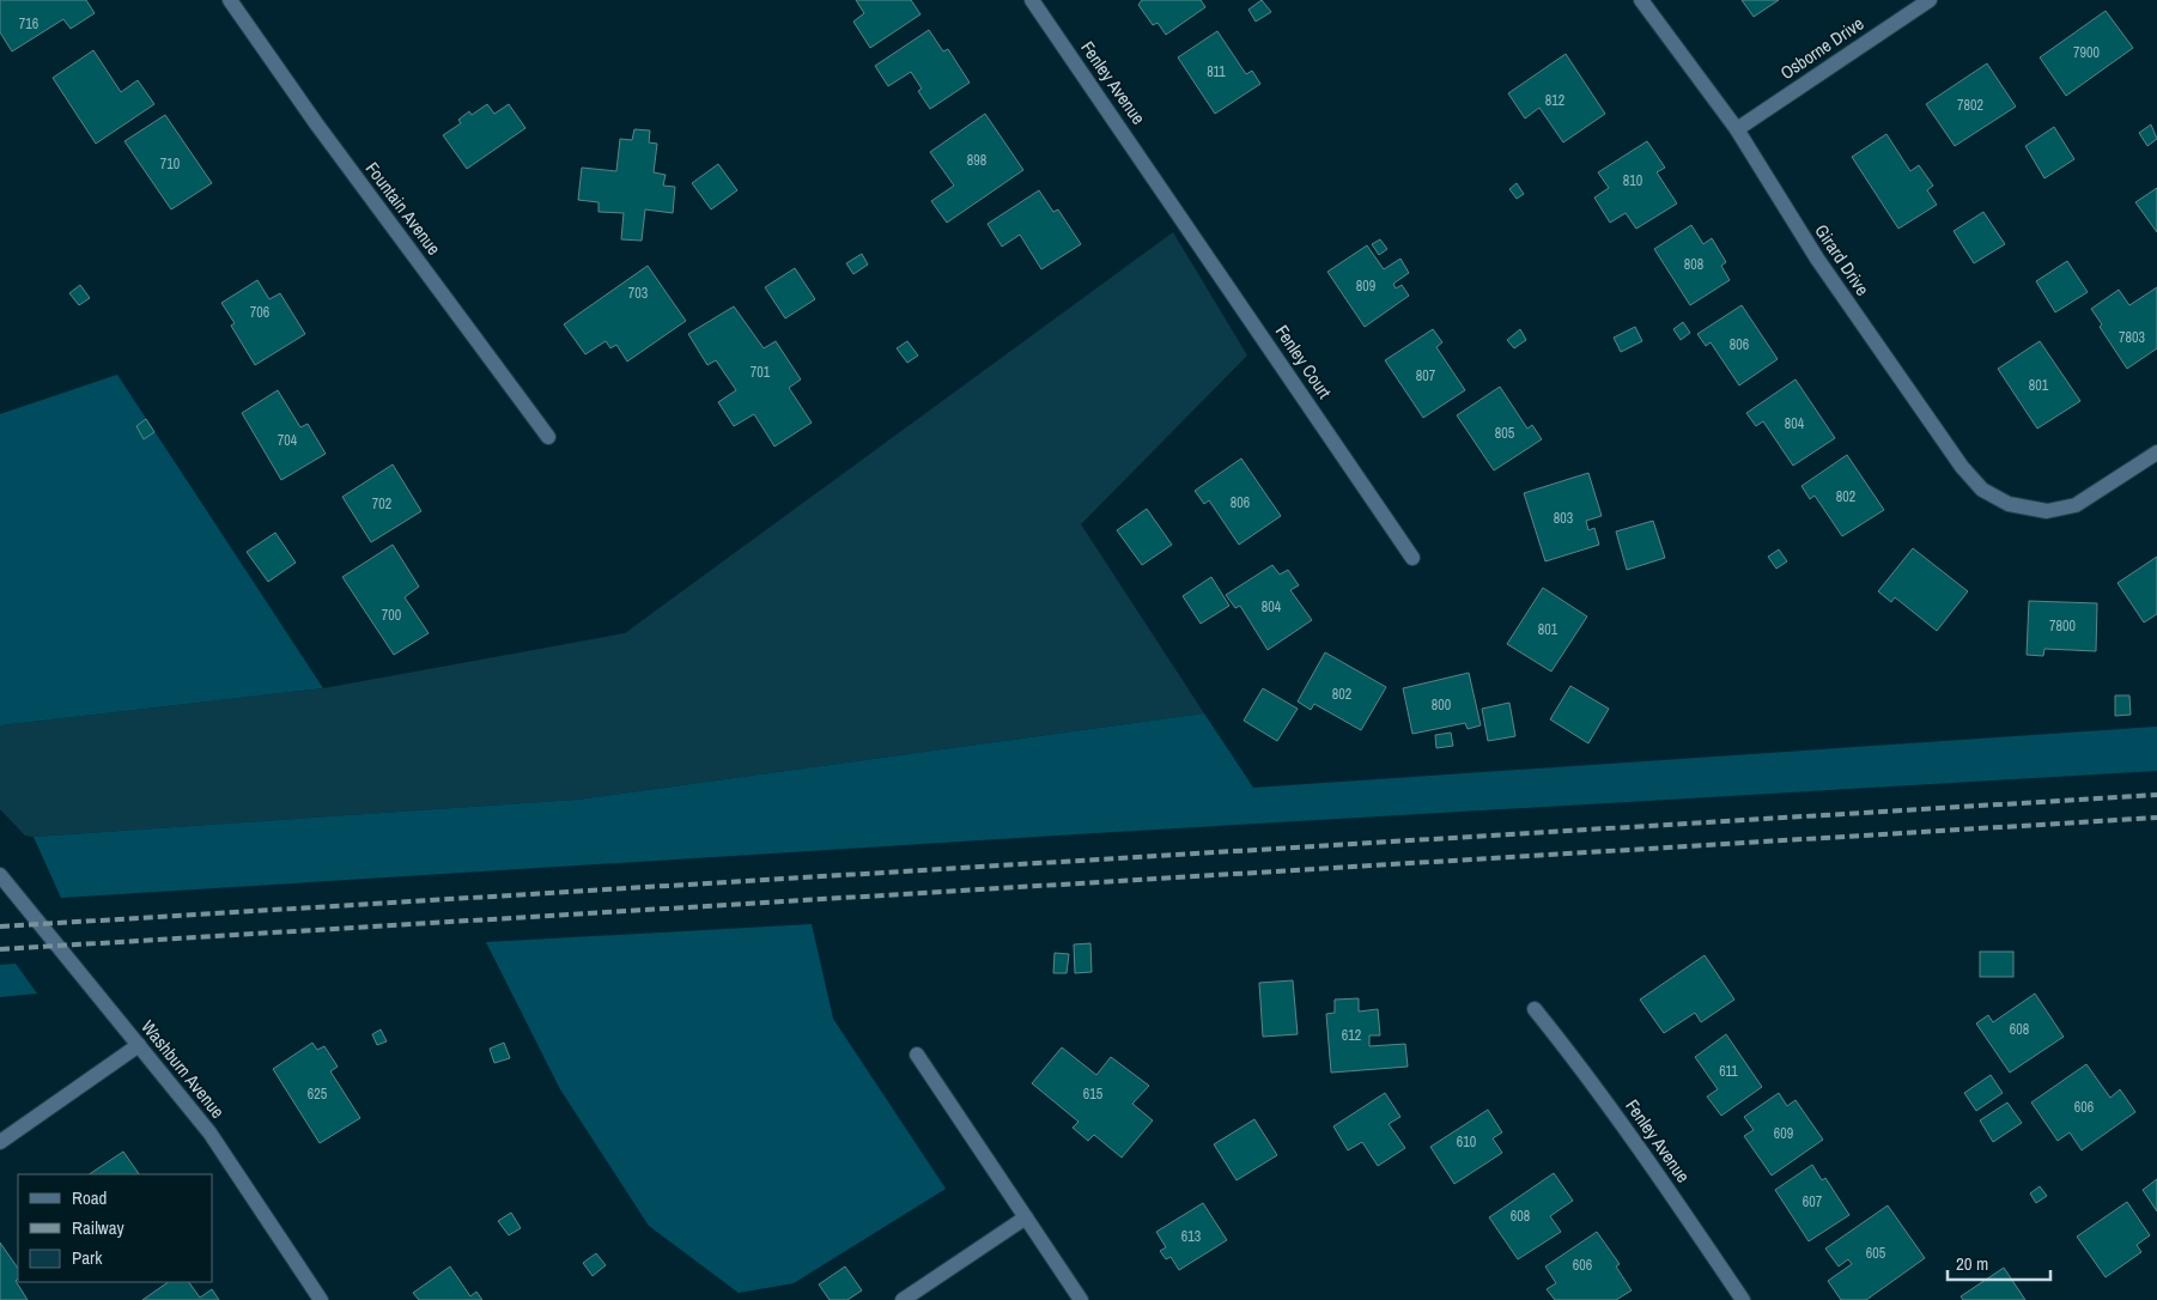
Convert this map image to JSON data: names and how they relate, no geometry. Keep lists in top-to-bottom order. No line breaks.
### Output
{"streets":{"street":["Osborne Drive","Fenley Avenue","Fountain Avenue","Girard Drive","Fenley Court","Washburn Avenue"]},"crossings":[["Osborne Drive","Girard Drive"],["Fenley Avenue","Fenley Court"]],"house_numbers":["716","7900","811","812","7802","898","710","810","808","809","703","706","7803","806","701","807","801","804","805","704","802","806","702","803","804","700","7800","801","802","800","608","612","611","625","615","606","609","610","607","608","613","605","606"],"legend":["Road","Railway","Park"],"scale_bar":"20 m"}
